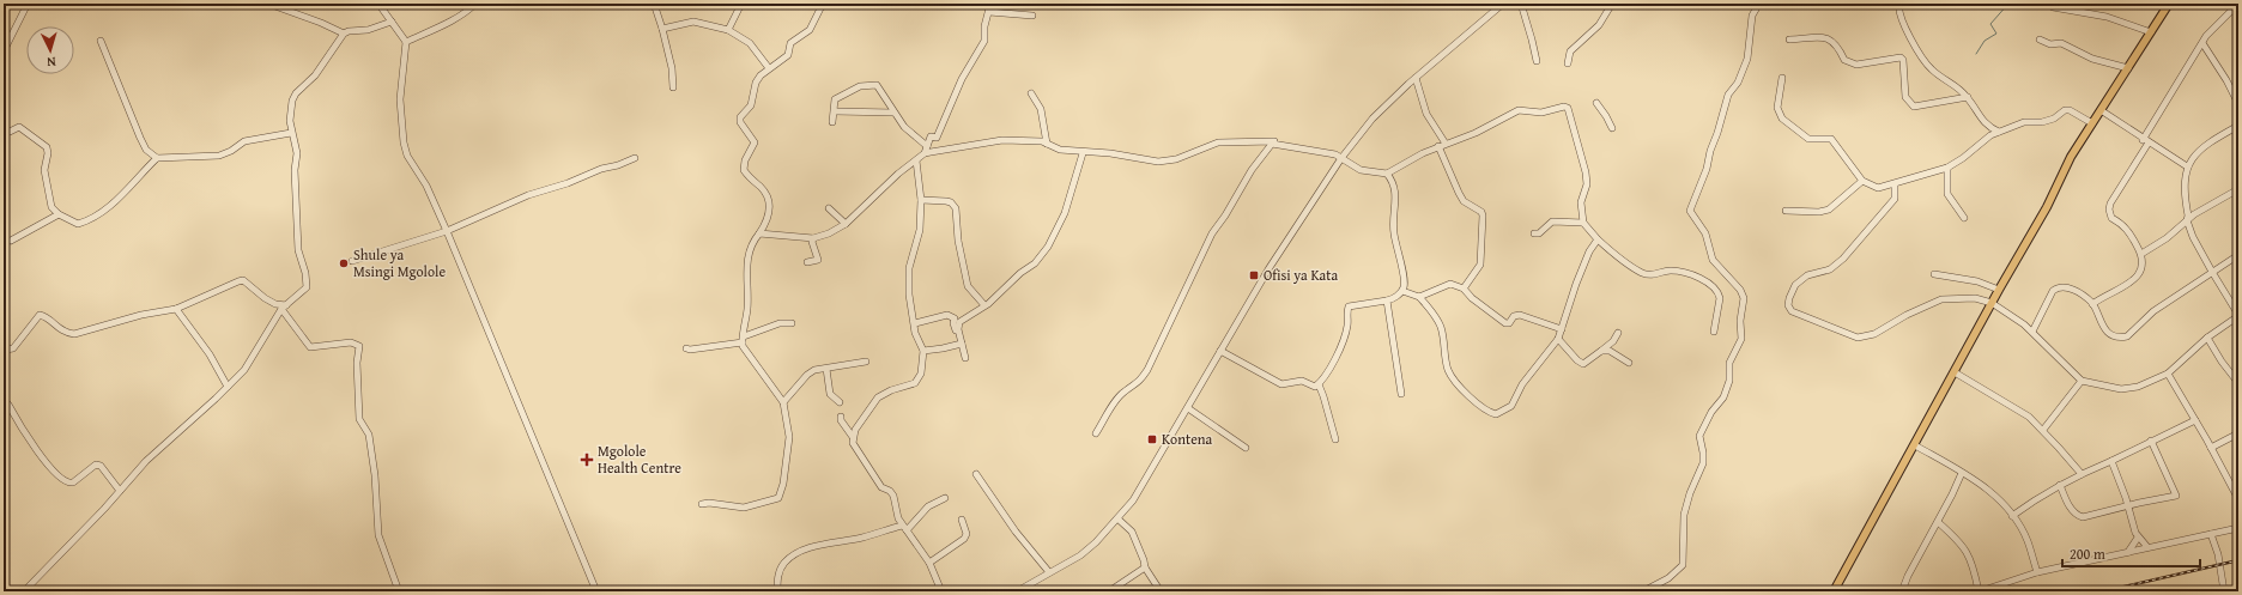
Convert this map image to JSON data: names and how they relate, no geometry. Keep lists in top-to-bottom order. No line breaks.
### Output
{"places":{"other":["Shule ya Msingi Mgolole"],"transit":["Ofisi ya Kata","Kontena"],"health":["Mgolole Health Centre"]},"scale_bar":"200 m","north":"bottom"}
